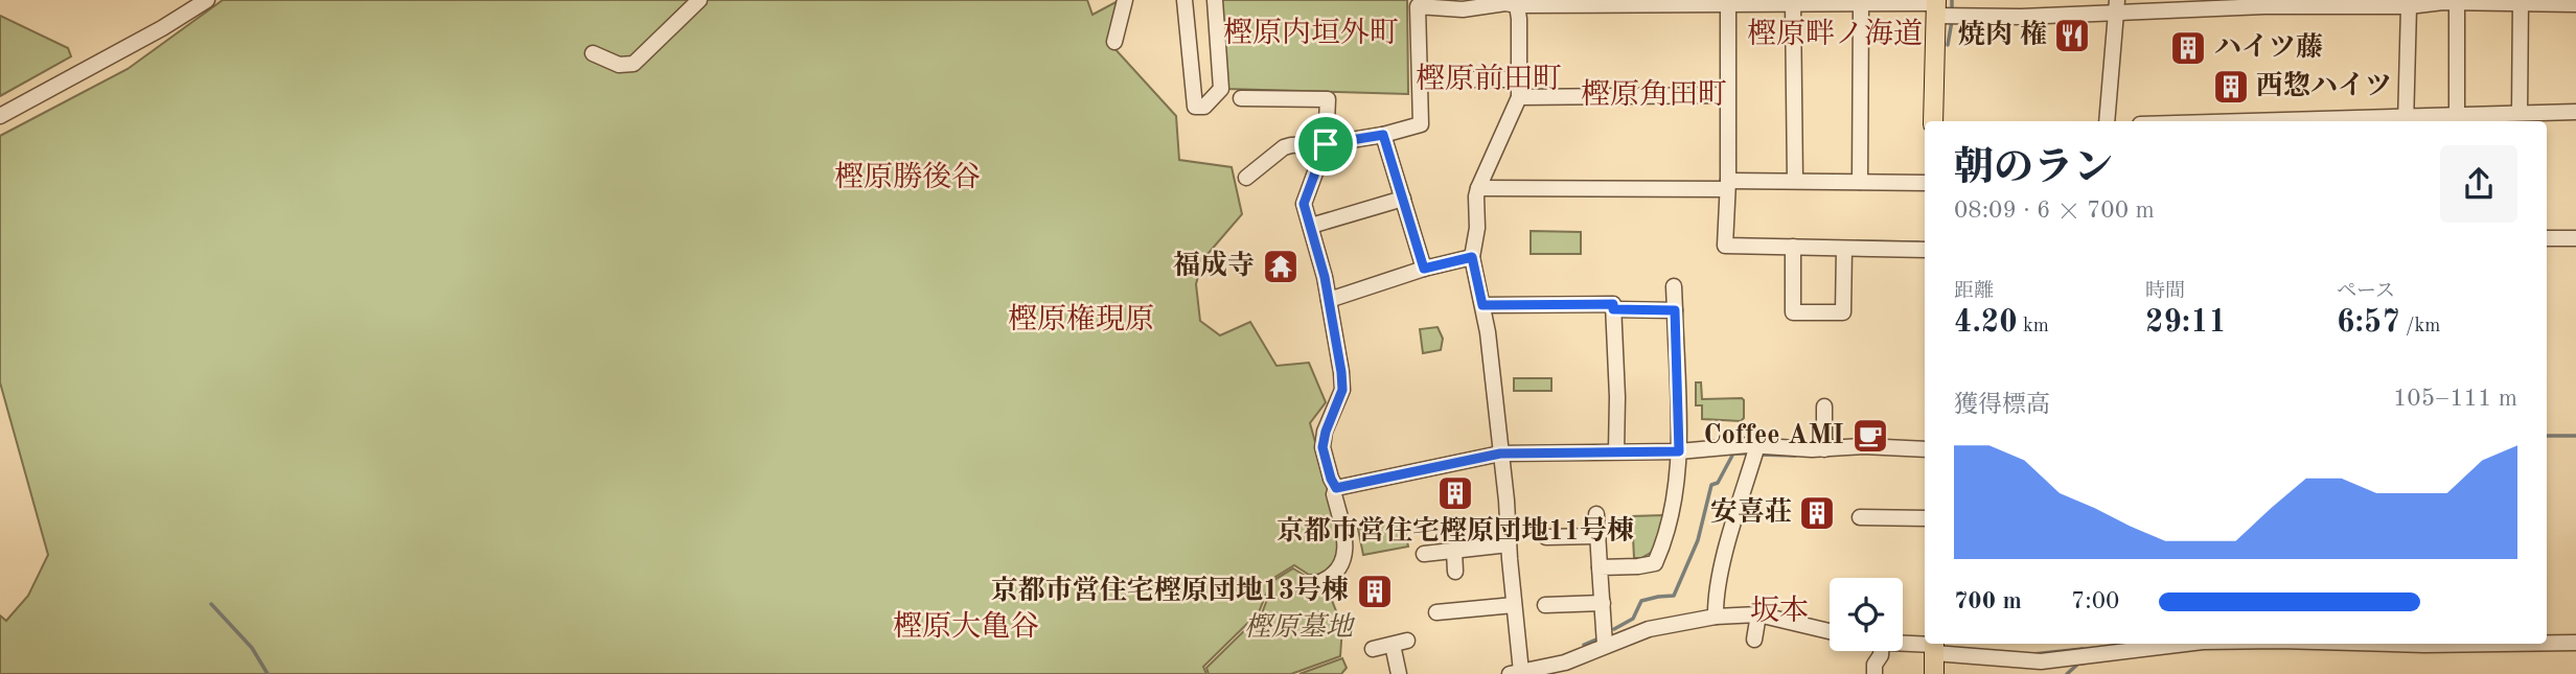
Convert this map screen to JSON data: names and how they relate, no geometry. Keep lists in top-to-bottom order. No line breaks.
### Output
{"districts":["樫原内垣外町","樫原畔ノ海道","樫原前田町","樫原角田町","樫原勝後谷","樫原権現原","坂本","樫原大亀谷"],"parks":["樫原墓地"],"places":{"restaurant":["焼肉 権"],"building":["ハイツ藤","西惣ハイツ","京都市営住宅樫原団地11号棟","安喜荘","京都市営住宅樫原団地13号棟"],"temple":["福成寺"],"cafe":["Coffee AMI"]},"page":{"heading":["朝のラン","08:09 · 6 × 700 m"],"stats":[["距離","4.20 km"],["時間","29:11"],["ペース","6:57 /km"]],"chart":["獲得標高","105–111 m"],"list":[{"name":"700 m","note":"7:00"}]}}
